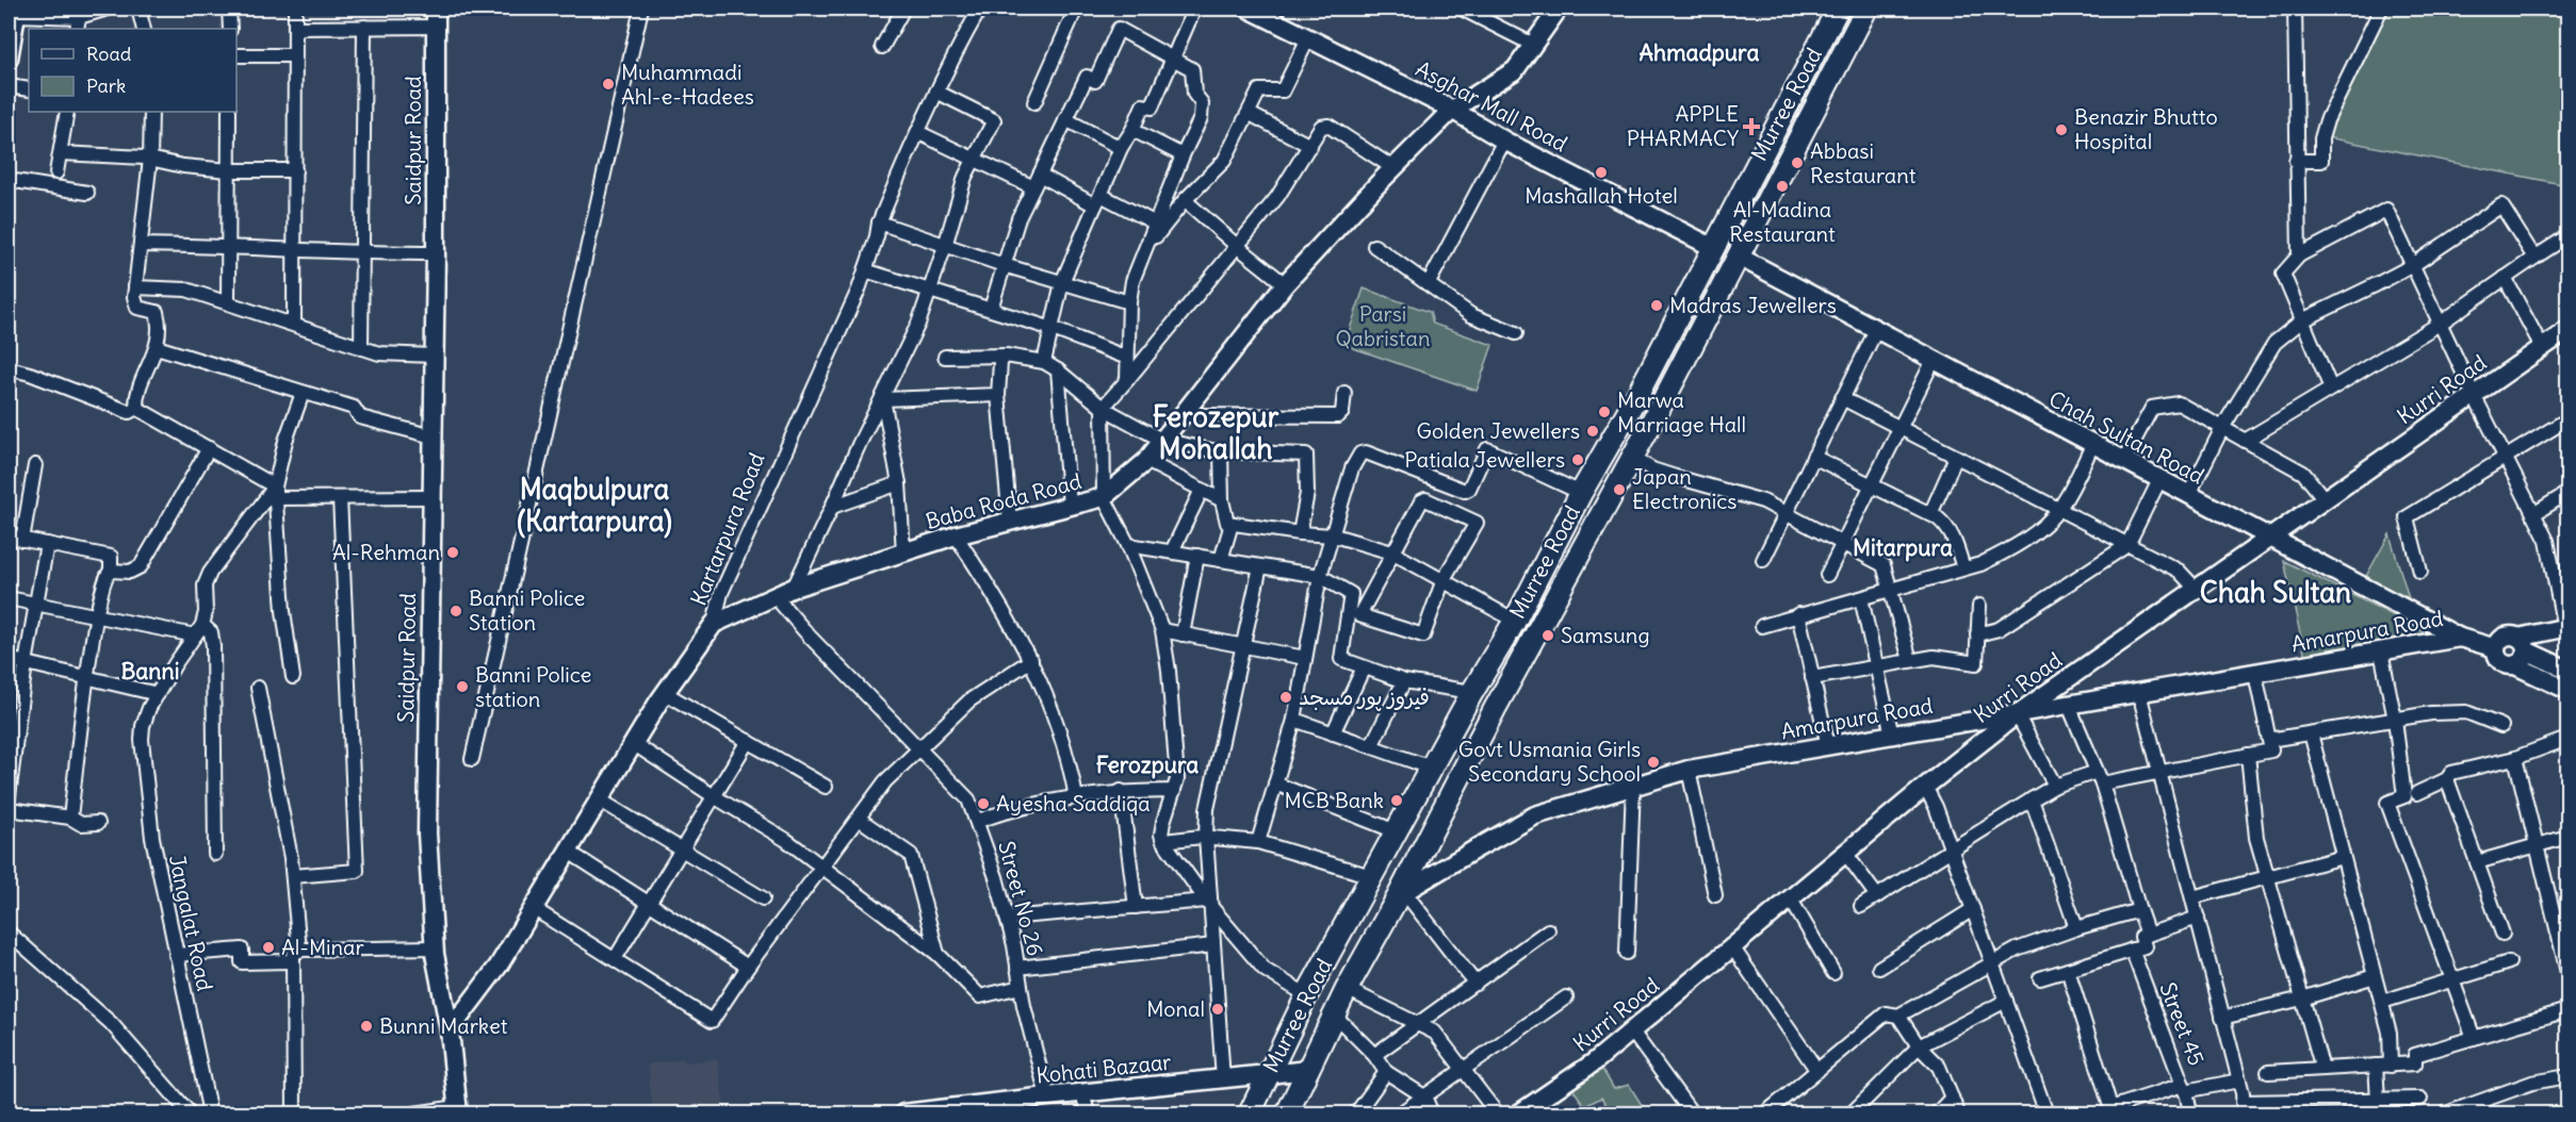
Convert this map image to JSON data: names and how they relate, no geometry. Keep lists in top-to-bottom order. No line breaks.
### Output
{"streets":{"main road":["Murree Road"],"street":["Asghar Mall Road","Saidpur Road","Kurri Road","Chah Sultan Road","Baba Roda Road","Kartarpura Road","Amarpura Road","Street No 26","Jangalat Road","Street 45","Kohati Bazaar"]},"crossings":[["Murree Road","Asghar Mall Road"],["Murree Road","Chah Sultan Road"],["Murree Road","Amarpura Road"],["Murree Road","Kohati Bazaar"],["Asghar Mall Road","Baba Roda Road"],["Saidpur Road","Kartarpura Road"],["Kurri Road","Chah Sultan Road"],["Kurri Road","Amarpura Road"],["Chah Sultan Road","Amarpura Road"],["Baba Roda Road","Kartarpura Road"],["Baba Roda Road","Street No 26"],["Street No 26","Kohati Bazaar"]],"districts":["Ahmadpura","Ferozepur Mohallah","Maqbulpura (Kartarpura)","Mitarpura","Chah Sultan","Banni","Ferozpura"],"parks":["Parsi Qabristan"],"places":{"other":["Muhammadi Ahl-e-Hadees","Benazir Bhutto Hospital","Abbasi Restaurant","Mashallah Hotel","Al-Madina Restaurant","Madras Jewellers","Marwa Marriage Hall","Golden Jewellers","Patiala Jewellers","Japan Electronics","Al-Rehman","Banni Police Station","Samsung","Banni Police station","فیروز پور مسجد","Govt Usmania Girls Secondary School","MCB Bank","Ayesha Saddiqa","Al-Minar","Monal","Bunni Market"],"health":["APPLE PHARMACY"]},"legend":["Road","Park"]}
